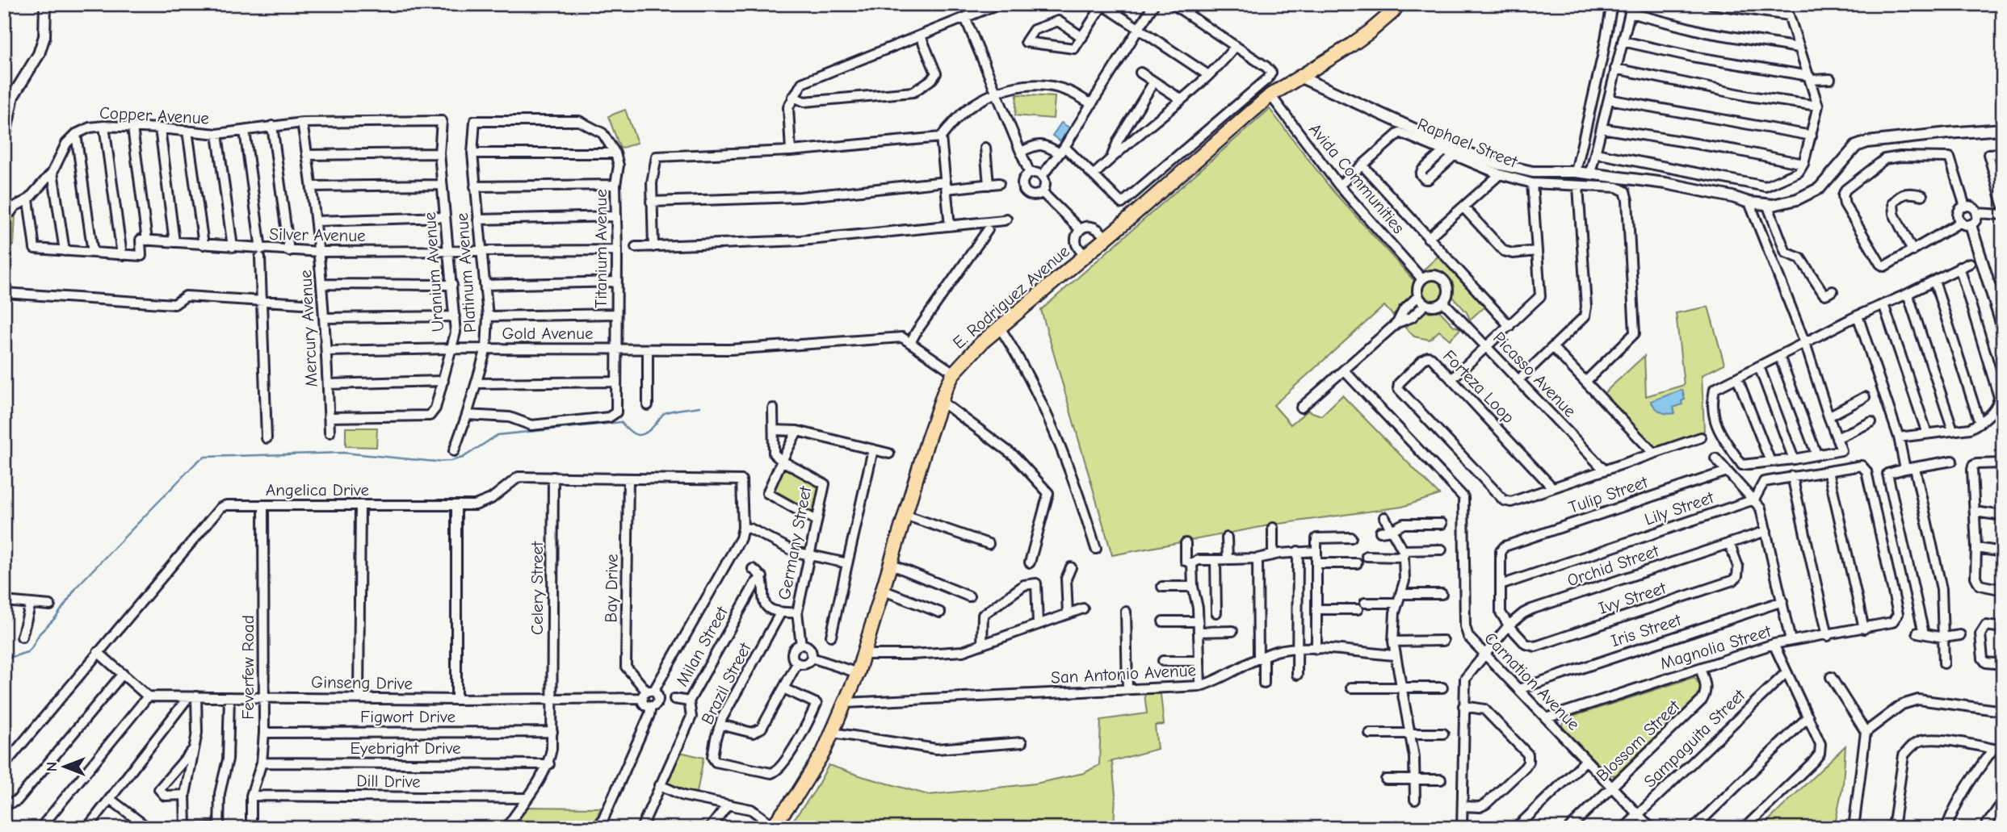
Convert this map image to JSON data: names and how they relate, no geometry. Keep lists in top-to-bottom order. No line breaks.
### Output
{"streets":{"main road":["E. Rodriguez Avenue"],"street":["Copper Avenue","Raphael Street","Avida Communities","Silver Avenue","Titanium Avenue","Uranium Avenue","Platinum Avenue","Mercury Avenue","Gold Avenue","Picasso Avenue","Forteza Loop","Angelica Drive","Tulip Street","Lily Street","Germany Street","Orchid Street","Celery Street","Bay Drive","Ivy Street","Iris Street","Milan Street","Magnolia Street","Feverfew Road","San Antonio Avenue","Carnation Avenue","Ginseng Drive","Brazil Street","Figwort Drive","Sampaguita Street","Blossom Street","Eyebright Drive","Dill Drive"]},"crossings":[["Copper Avenue","Uranium Avenue"],["Copper Avenue","Mercury Avenue"],["Avida Communities","E. Rodriguez Avenue"],["Avida Communities","Picasso Avenue"],["Silver Avenue","Titanium Avenue"],["Silver Avenue","Uranium Avenue"],["Silver Avenue","Platinum Avenue"],["Silver Avenue","Mercury Avenue"],["Titanium Avenue","Platinum Avenue"],["Titanium Avenue","Gold Avenue"],["Uranium Avenue","Mercury Avenue"],["Uranium Avenue","Gold Avenue"],["Platinum Avenue","Gold Avenue"],["E. Rodriguez Avenue","San Antonio Avenue"],["Mercury Avenue","Gold Avenue"],["Angelica Drive","Celery Street"],["Angelica Drive","Bay Drive"],["Angelica Drive","Feverfew Road"],["Tulip Street","Lily Street"],["Orchid Street","Ivy Street"],["Orchid Street","Carnation Avenue"],["Celery Street","Ginseng Drive"],["Celery Street","Figwort Drive"],["Celery Street","Eyebright Drive"],["Bay Drive","Ginseng Drive"],["Iris Street","Carnation Avenue"],["Magnolia Street","Carnation Avenue"],["Magnolia Street","Blossom Street"],["Feverfew Road","Ginseng Drive"],["Feverfew Road","Figwort Drive"],["Feverfew Road","Eyebright Drive"],["Feverfew Road","Dill Drive"],["Carnation Avenue","Sampaguita Street"],["Carnation Avenue","Blossom Street"]],"north":"left"}
